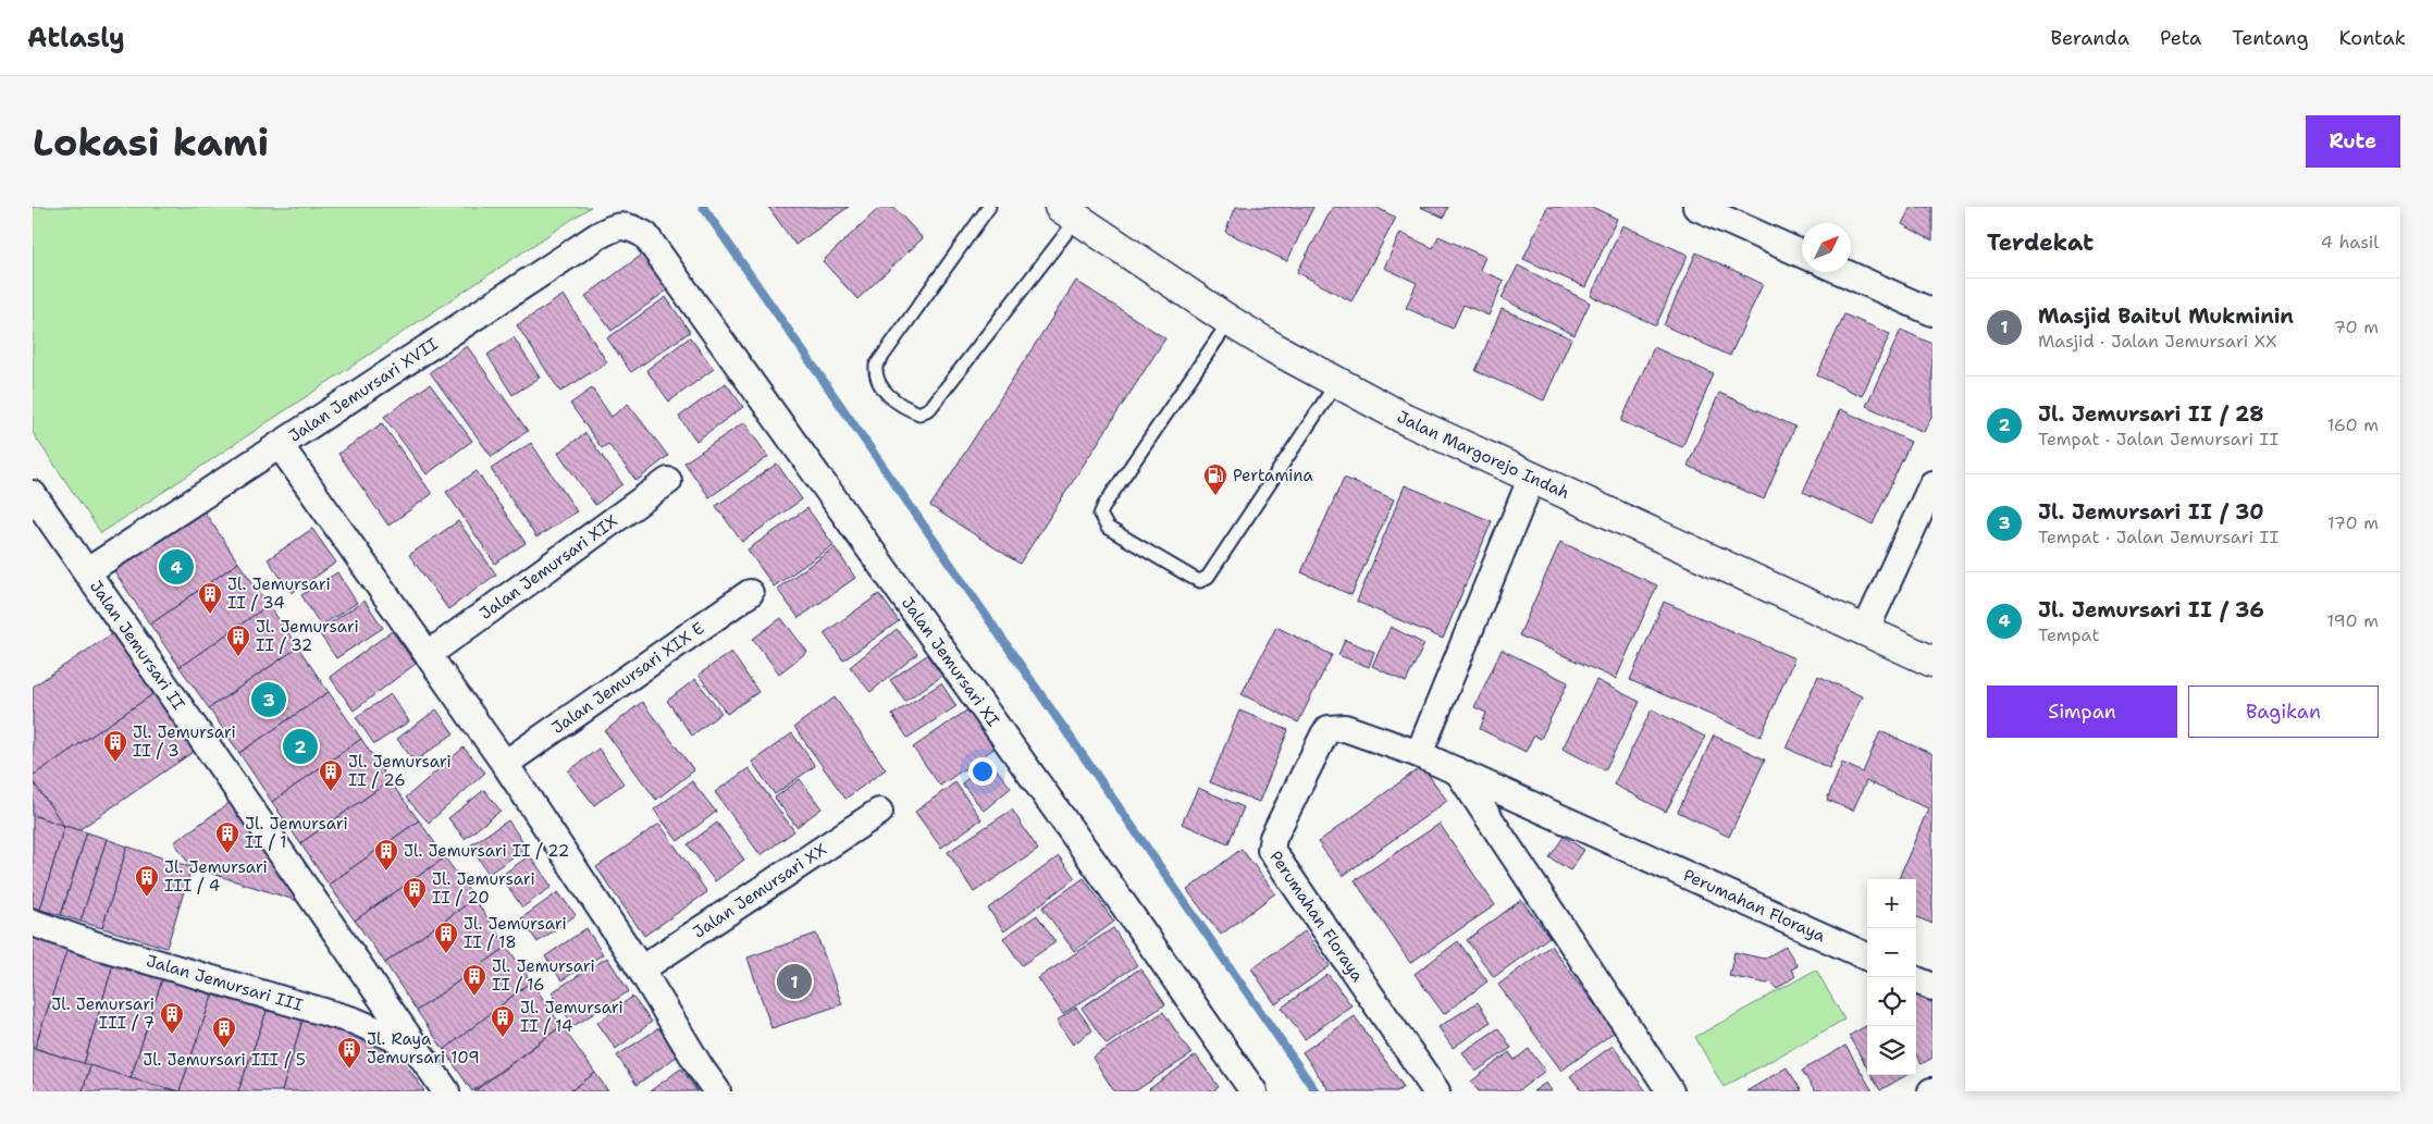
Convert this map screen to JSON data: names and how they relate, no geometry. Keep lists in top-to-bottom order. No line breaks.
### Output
{"streets":{"main road":["Jalan Margorejo Indah"],"street":["Jalan Jemursari XVII","Jalan Jemursari XIX","Jalan Jemursari II","Jalan Jemursari XI","Jalan Jemursari XIX E","Jalan Jemursari XX","Perumahan Floraya","Jalan Jemursari III"]},"crossings":[["Jalan Jemursari XVII","Jalan Jemursari II"],["Jalan Jemursari XVII","Jalan Jemursari XI"],["Jalan Jemursari II","Jalan Jemursari III"]],"places":{"fuel station":["Pertamina"],"building":["Jl. Jemursari II / 34","Jl. Jemursari II / 32","Jl. Jemursari II / 3","Jl. Jemursari II / 26","Jl. Jemursari II / 1","Jl. Jemursari II / 22","Jl. Jemursari III / 4","Jl. Jemursari II / 20","Jl. Jemursari II / 18","Jl. Jemursari II / 16","Jl. Jemursari III / 7","Jl. Jemursari II / 14","Jl. Jemursari III / 5","Jl. Raya Jemursari 109"]},"north":"top right","page":{"header":"Atlasly","nav":["Beranda","Peta","Tentang","Kontak"],"buttons":["Rute",["Simpan","Bagikan"]],"title":"Lokasi kami","heading":["Terdekat","4 hasil"],"list":[{"mark":"1","name":"Masjid Baitul Mukminin","note":"Masjid · Jalan Jemursari XX","value":"70 m"},{"mark":"2","name":"Jl. Jemursari II / 28","note":"Tempat · Jalan Jemursari II","value":"160 m"},{"mark":"3","name":"Jl. Jemursari II / 30","note":"Tempat · Jalan Jemursari II","value":"170 m"},{"mark":"4","name":"Jl. Jemursari II / 36","note":"Tempat","value":"190 m"}],"pins":["4","3","2","1"],"map_buttons":["+","−"]}}
